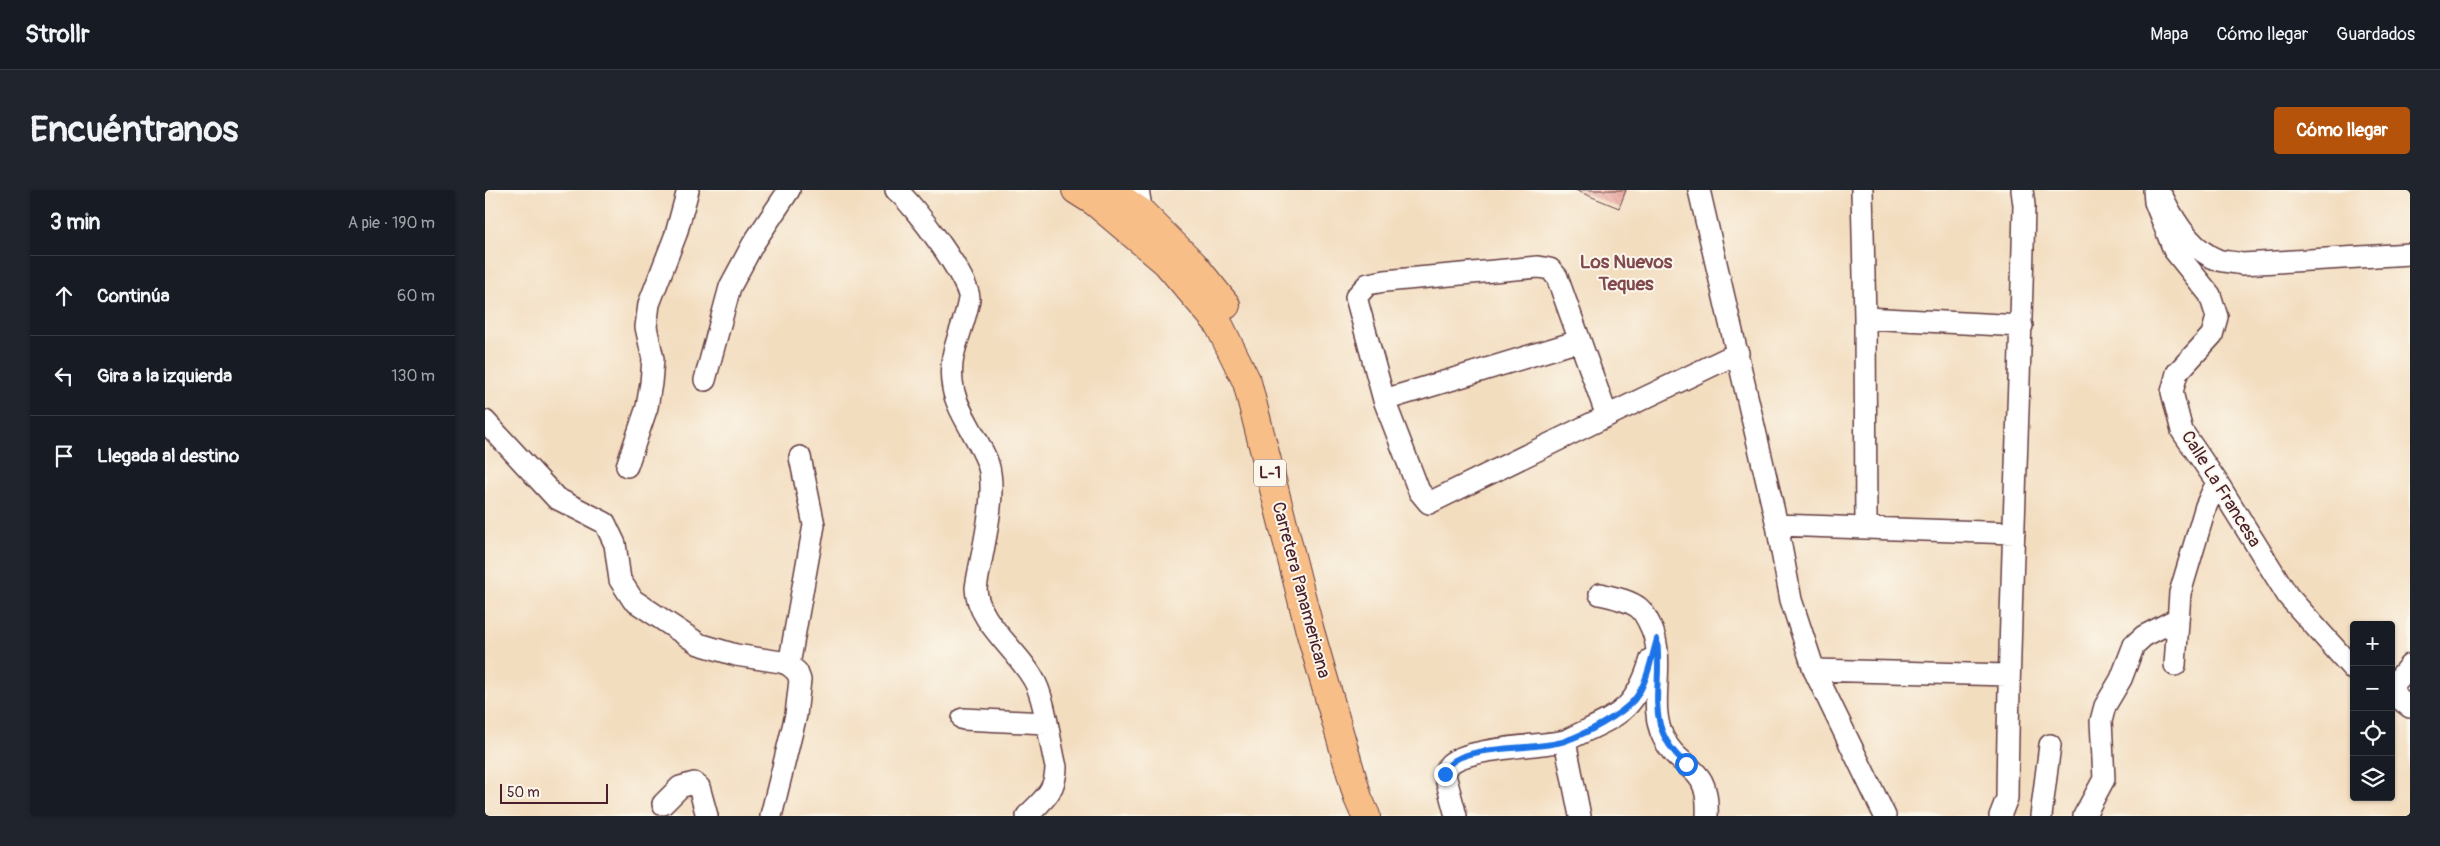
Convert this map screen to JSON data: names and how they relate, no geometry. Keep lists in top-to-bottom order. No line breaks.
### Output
{"streets":{"main road":["L-1","Carretera Panamericana"],"street":["Calle La Francesa"]},"districts":["Los Nuevos Teques"],"scale_bar":"50 m","page":{"header":"Strollr","nav":["Mapa","Cómo llegar","Guardados"],"buttons":"Cómo llegar","title":"Encuéntranos","heading":["3 min","A pie · 190 m"],"list":[["Continúa","60 m"],["Gira a la izquierda","130 m"],"Llegada al destino"],"map_buttons":["+","−"],"scale":"50 m"}}
